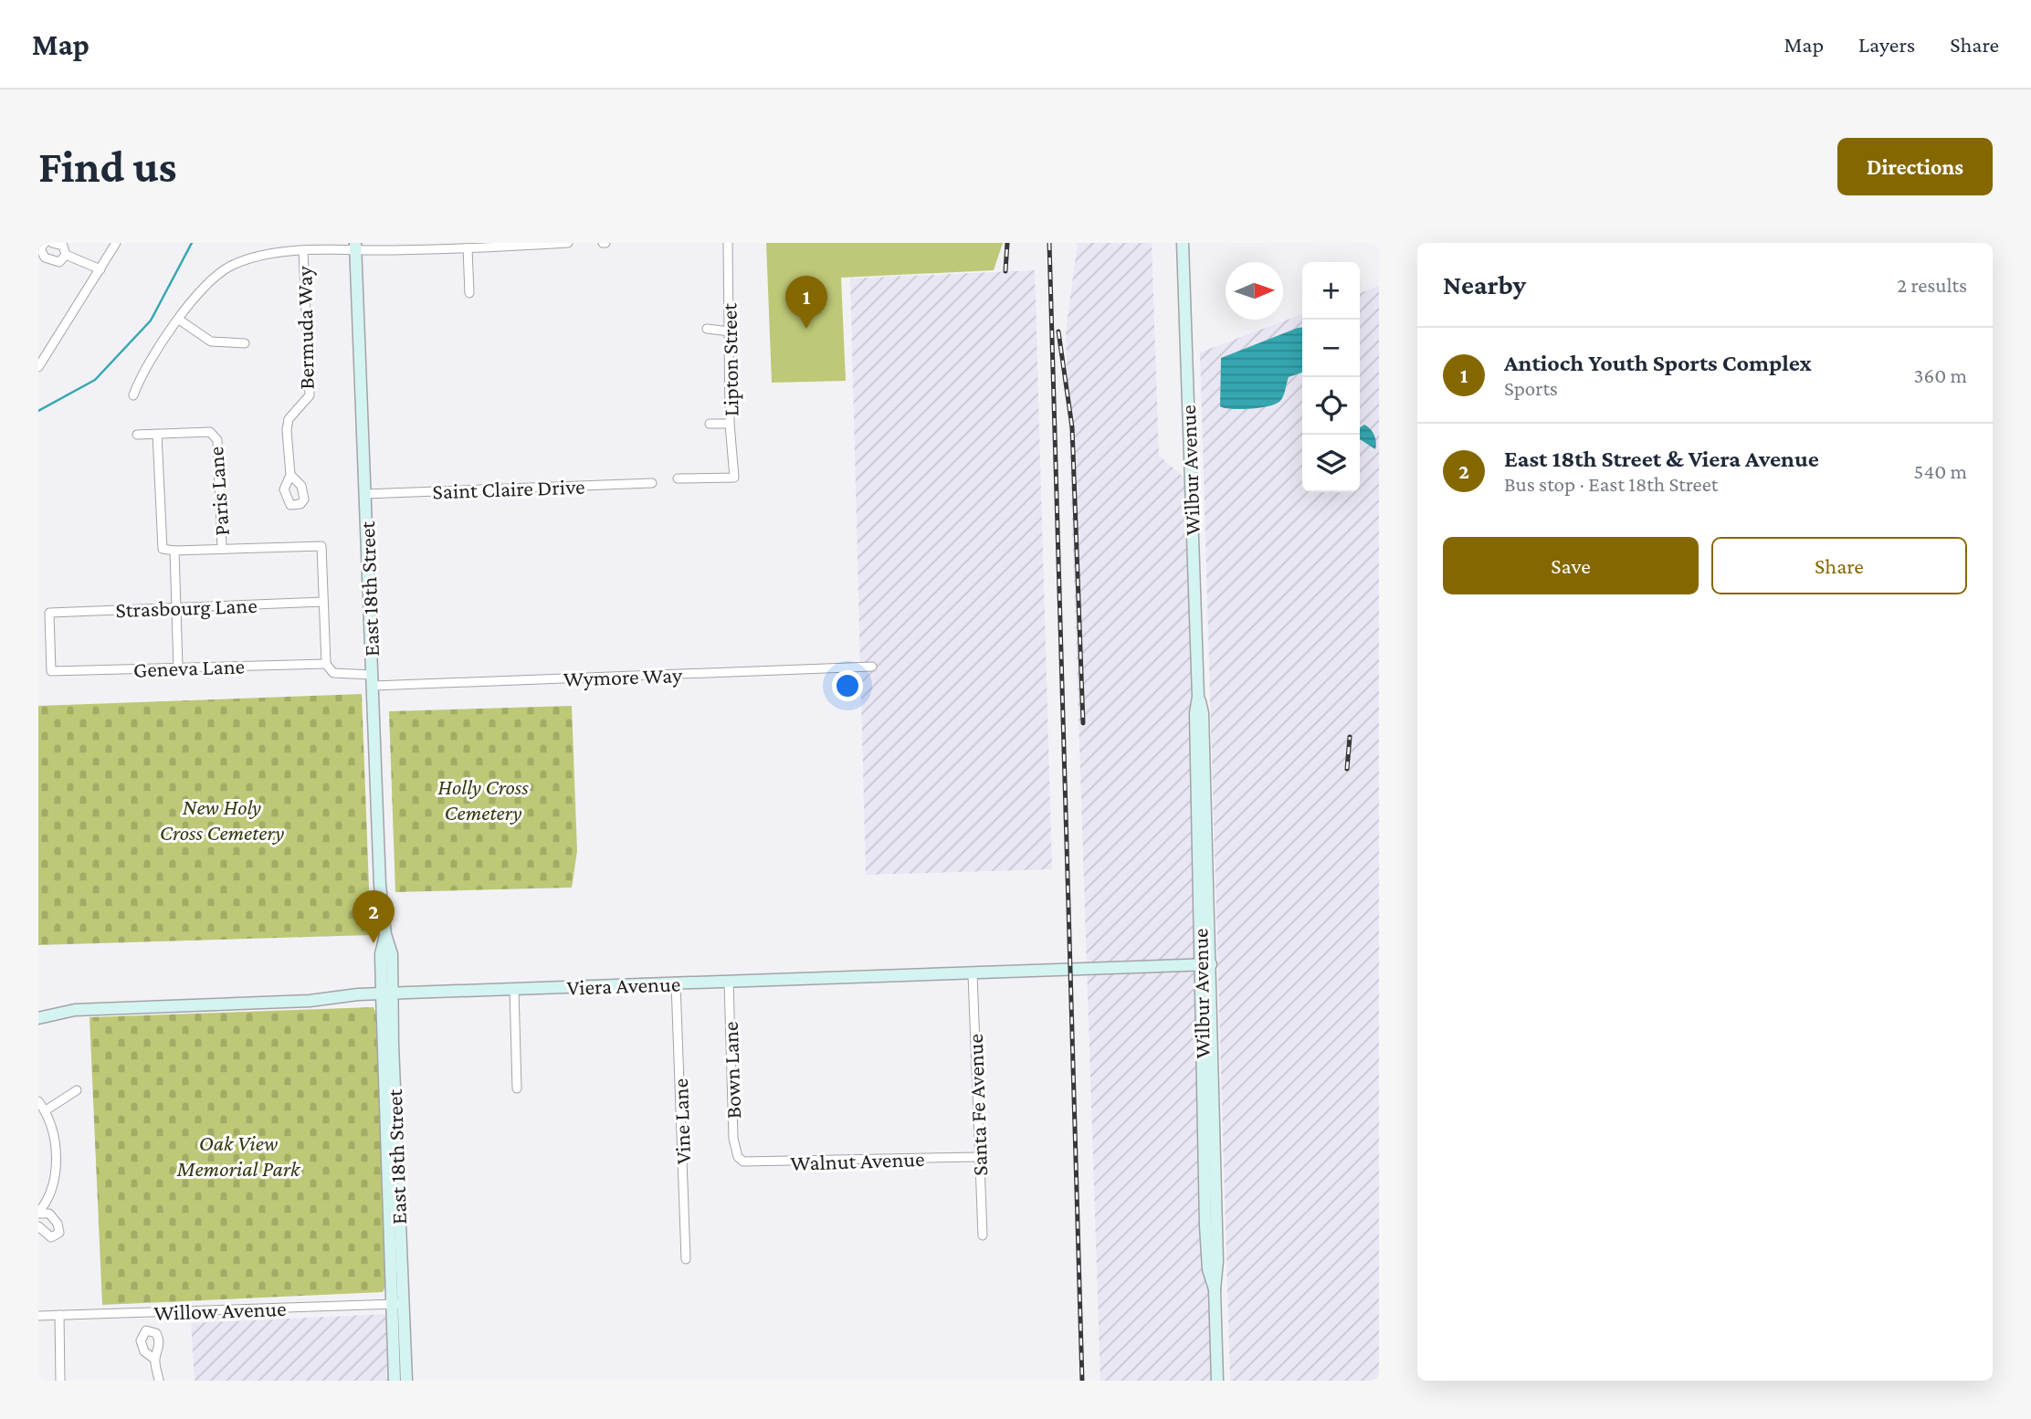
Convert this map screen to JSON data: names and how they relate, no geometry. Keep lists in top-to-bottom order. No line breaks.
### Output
{"streets":{"main road":["Wilbur Avenue","East 18th Street","Viera Avenue"],"street":["Bermuda Way","Lipton Street","Saint Claire Drive","Paris Lane","Strasbourg Lane","Geneva Lane","Wymore Way","Bown Lane","Santa Fe Avenue","Vine Lane","Walnut Avenue","Willow Avenue"]},"crossings":[["Wilbur Avenue","Viera Avenue"],["Saint Claire Drive","East 18th Street"],["East 18th Street","Wymore Way"],["East 18th Street","Viera Avenue"],["East 18th Street","Willow Avenue"],["Strasbourg Lane","Geneva Lane"],["Geneva Lane","Wymore Way"],["Viera Avenue","Bown Lane"],["Viera Avenue","Santa Fe Avenue"],["Viera Avenue","Vine Lane"],["Bown Lane","Walnut Avenue"],["Santa Fe Avenue","Walnut Avenue"]],"parks":["Holly Cross Cemetery","New Holy Cross Cemetery","Oak View Memorial Park"],"north":"right","page":{"header":"Map","nav":["Map","Layers","Share"],"buttons":["Directions",["Save","Share"]],"title":"Find us","heading":["Nearby","2 results"],"map_buttons":["+","−"],"pins":["1","2"],"list":[{"mark":"1","name":"Antioch Youth Sports Complex","note":"Sports","value":"360 m"},{"mark":"2","name":"East 18th Street & Viera Avenue","note":"Bus stop · East 18th Street","value":"540 m"}]}}
